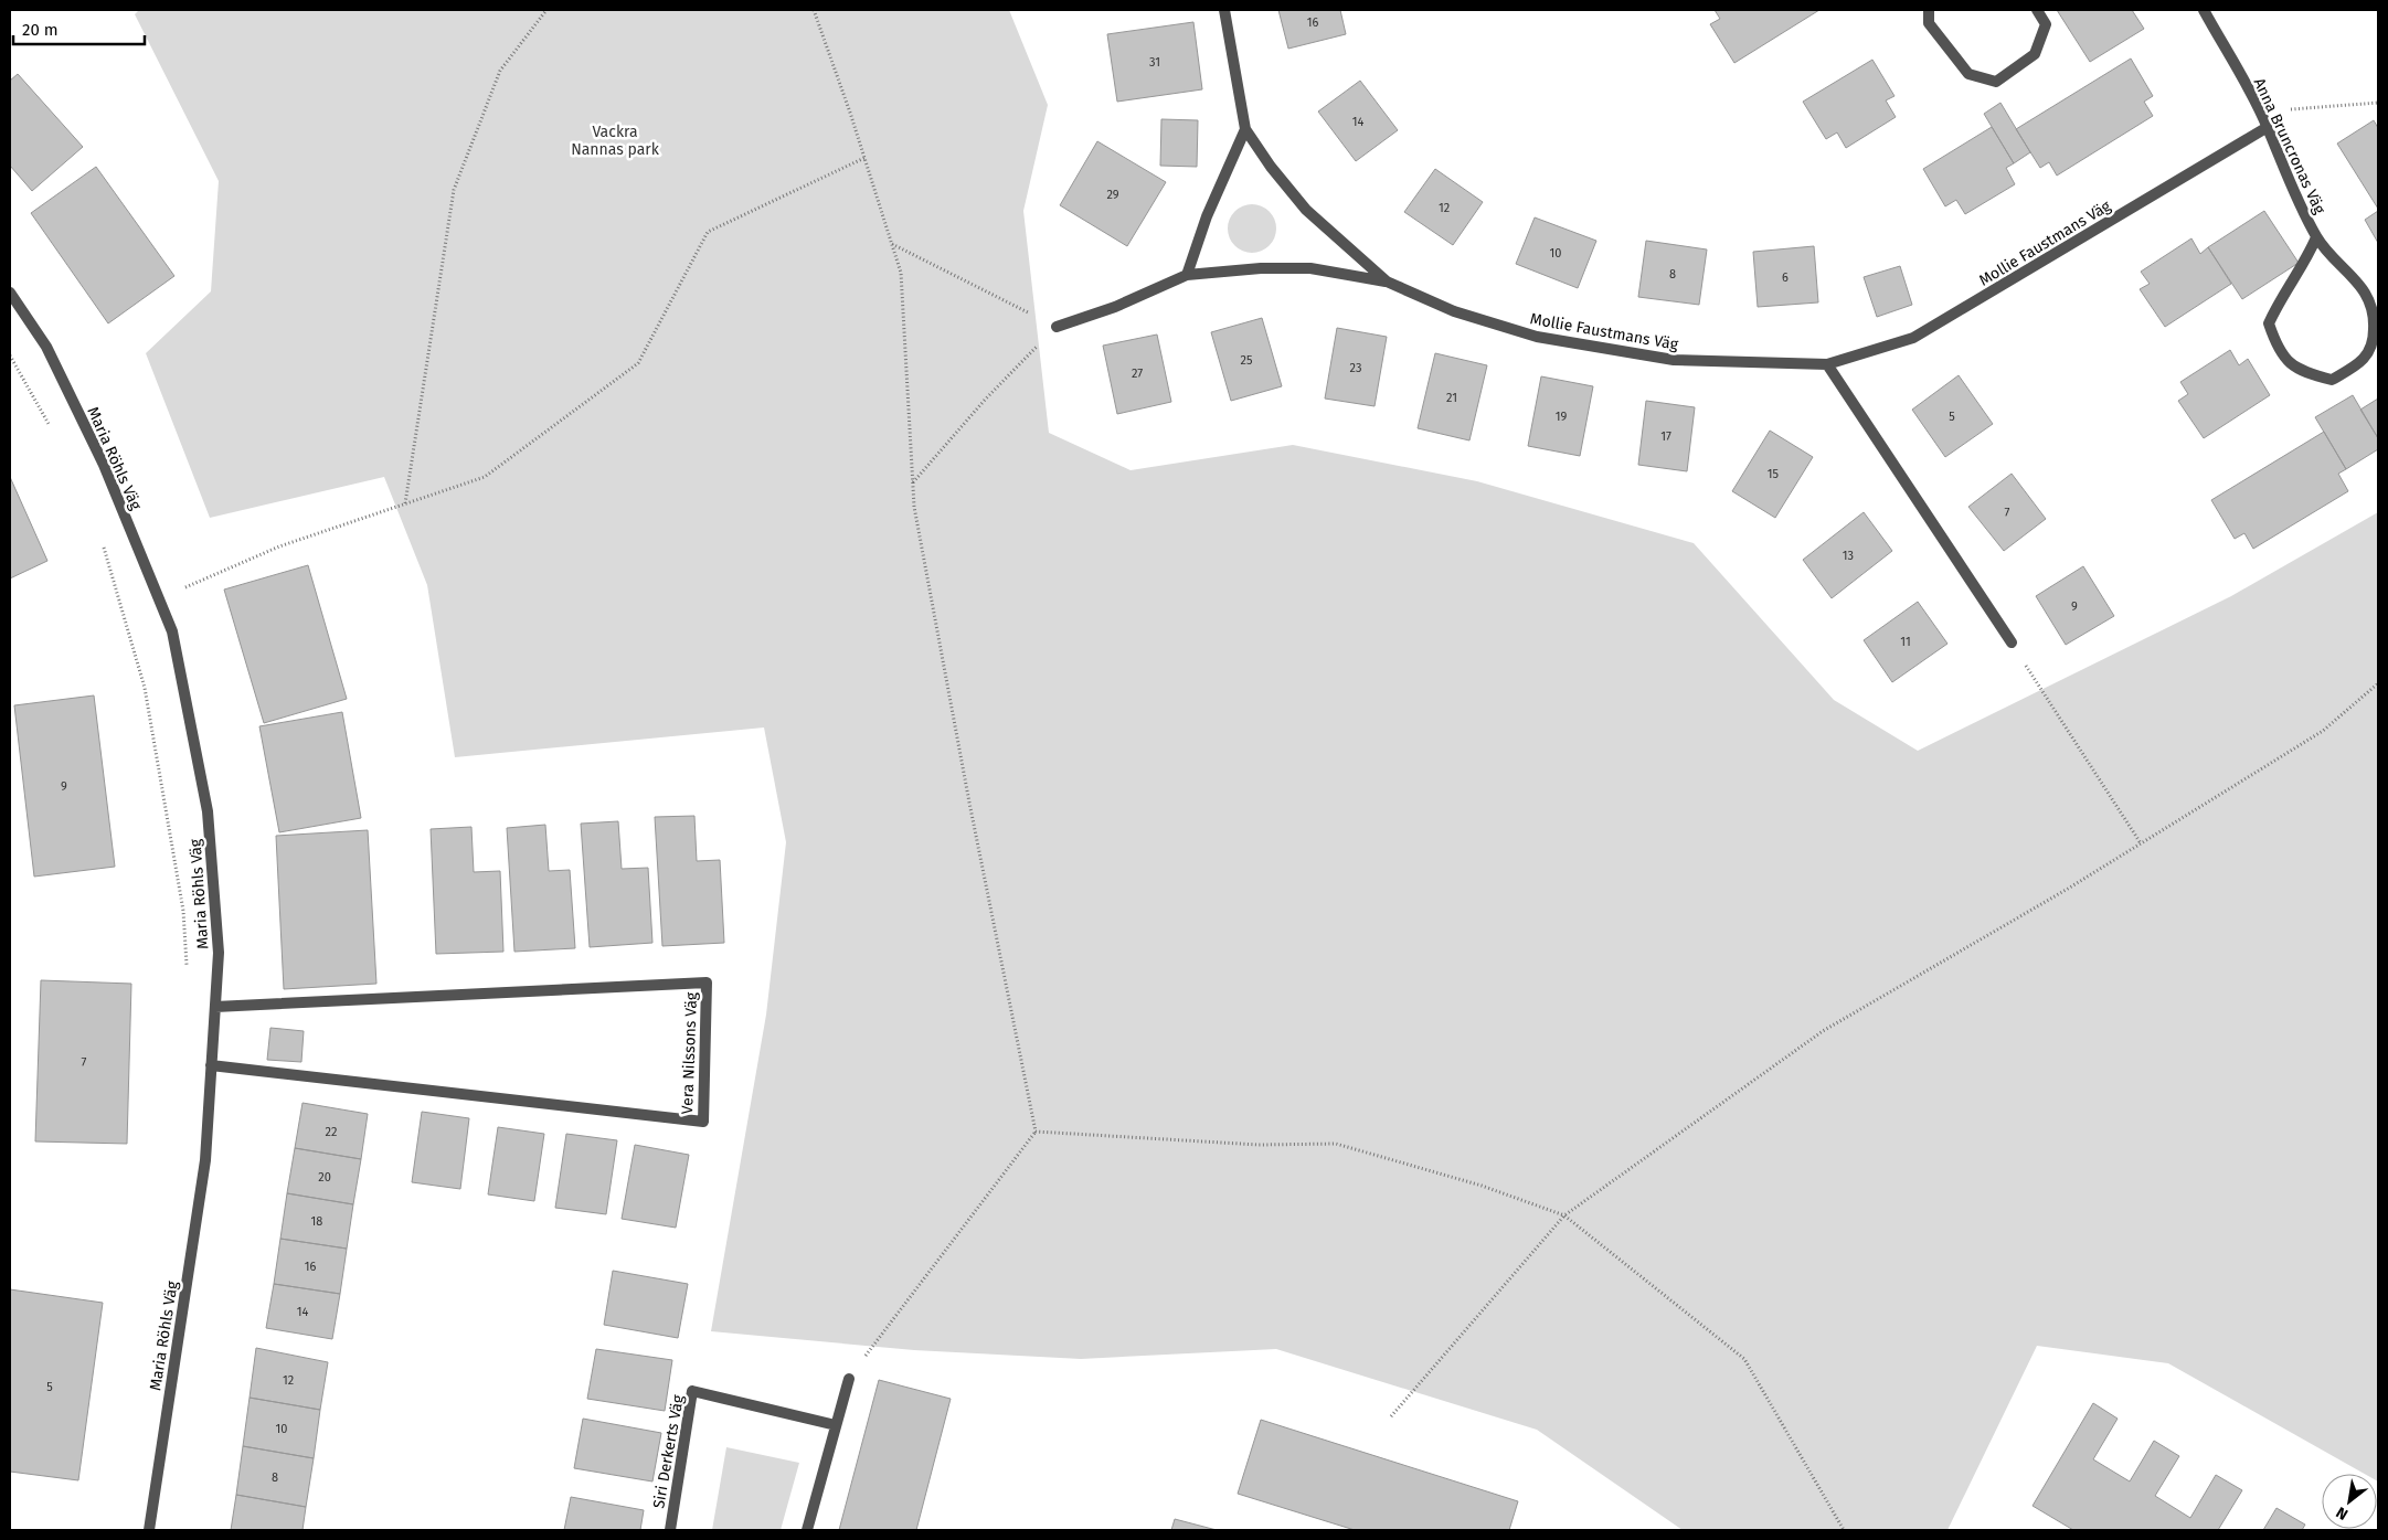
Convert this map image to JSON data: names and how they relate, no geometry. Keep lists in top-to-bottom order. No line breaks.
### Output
{"streets":{"street":["Anna Bruncronas Väg","Mollie Faustmans Väg","Maria Röhls Väg","Vera Nilssons Väg","Siri Derkerts Väg"]},"crossings":[["Anna Bruncronas Väg","Mollie Faustmans Väg"],["Maria Röhls Väg","Vera Nilssons Väg"]],"parks":["Vackra Nannas park"],"house_numbers":["16","31","14","29","12","10","8","6","25","23","27","21","19","5","17","15","7","13","9","11","9","7","22","20","18","16","14","12","5","10","8"],"scale_bar":"20 m","north":"bottom left"}
